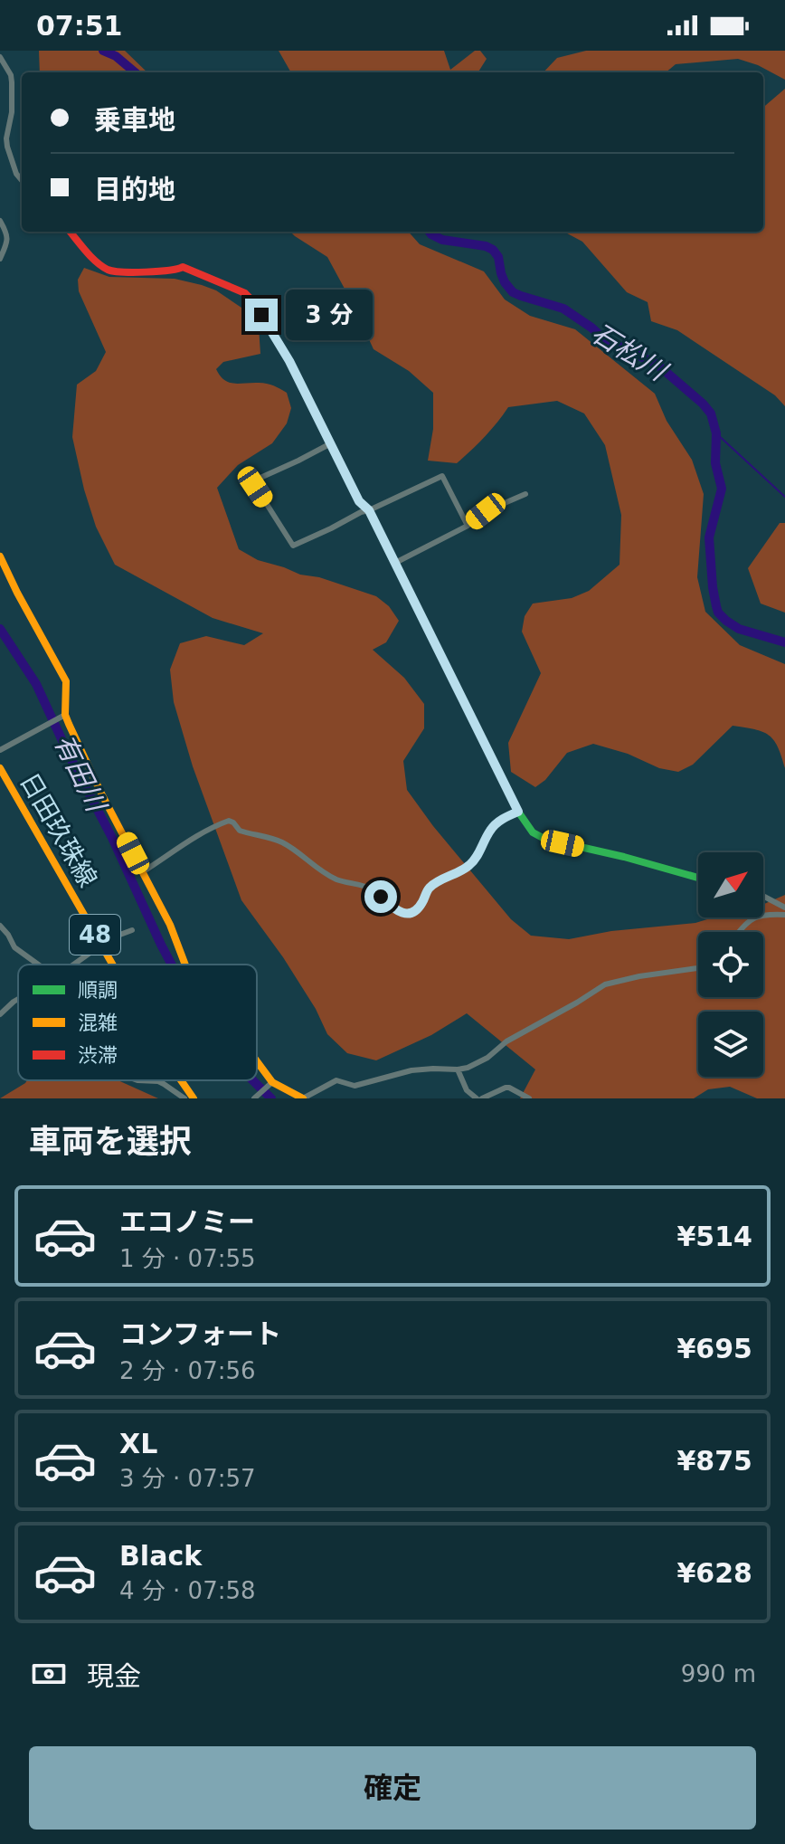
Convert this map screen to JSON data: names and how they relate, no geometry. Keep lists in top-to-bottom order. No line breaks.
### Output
{"streets":{"street":["日田玖珠線","48"]},"water":["石松川","有田川"],"legend":["順調","混雑","渋滞"],"north":"top right","page":{"status":"07:51","banner":["乗車地","目的地"],"bubble":"3 分","heading":"車両を選択","list":[{"name":"エコノミー","note":"1 分 · 07:55","value":"¥514"},{"name":"コンフォート","note":"2 分 · 07:56","value":"¥695"},{"name":"XL","note":"3 分 · 07:57","value":"¥875"},{"name":"Black","note":"4 分 · 07:58","value":"¥628"}],"pay":["現金","990 m"],"buttons":"確定"}}
